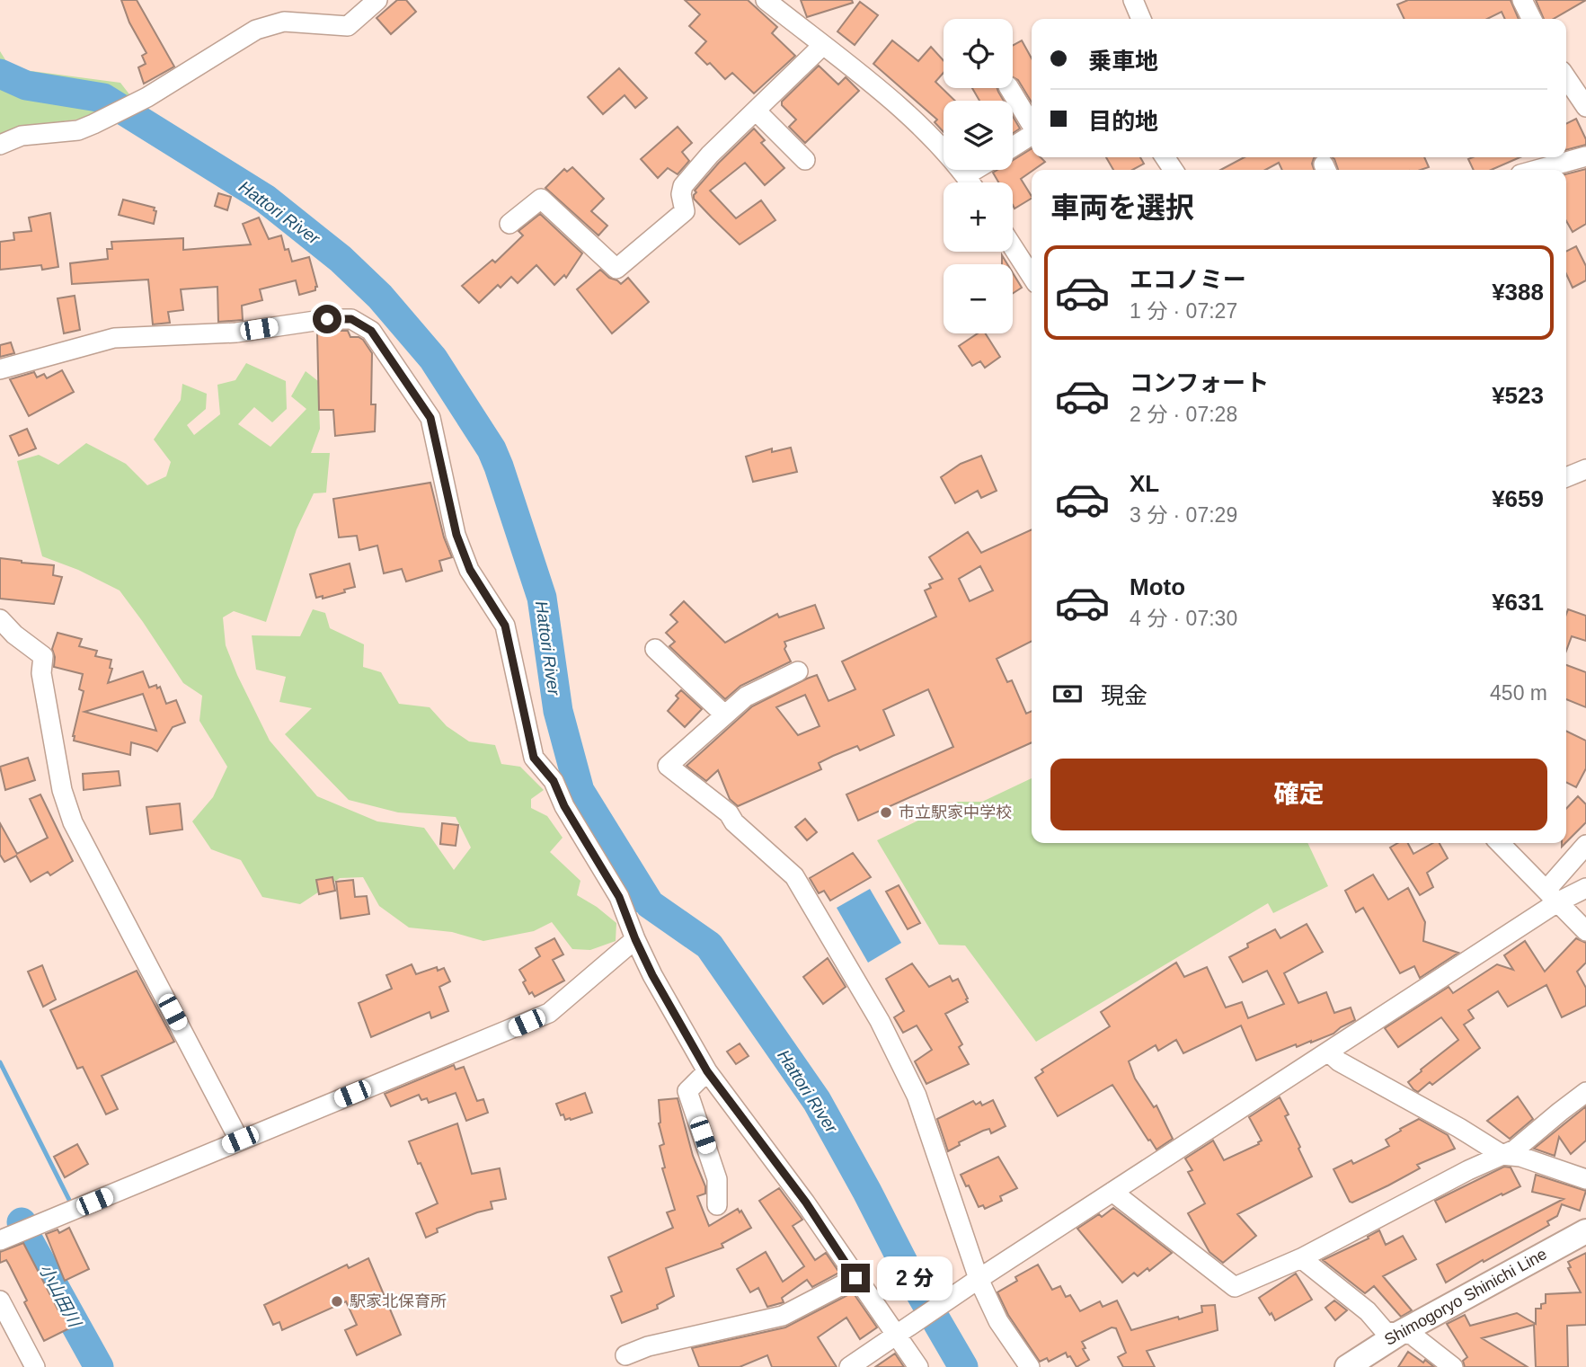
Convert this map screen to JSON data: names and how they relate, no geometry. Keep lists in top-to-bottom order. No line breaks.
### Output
{"streets":{"main road":["Shimogoryo Shinichi Line"]},"water":["Hattori River","小山田川"],"places":["市立駅家中学校","駅家北保育所"],"page":{"map_buttons":["+","−"],"banner":["乗車地","目的地"],"heading":"車両を選択","list":[{"name":"エコノミー","note":"1 分 · 07:27","value":"¥388"},{"name":"コンフォート","note":"2 分 · 07:28","value":"¥523"},{"name":"XL","note":"3 分 · 07:29","value":"¥659"},{"name":"Moto","note":"4 分 · 07:30","value":"¥631"}],"pay":["現金","450 m"],"buttons":"確定","bubble":"2 分"}}
